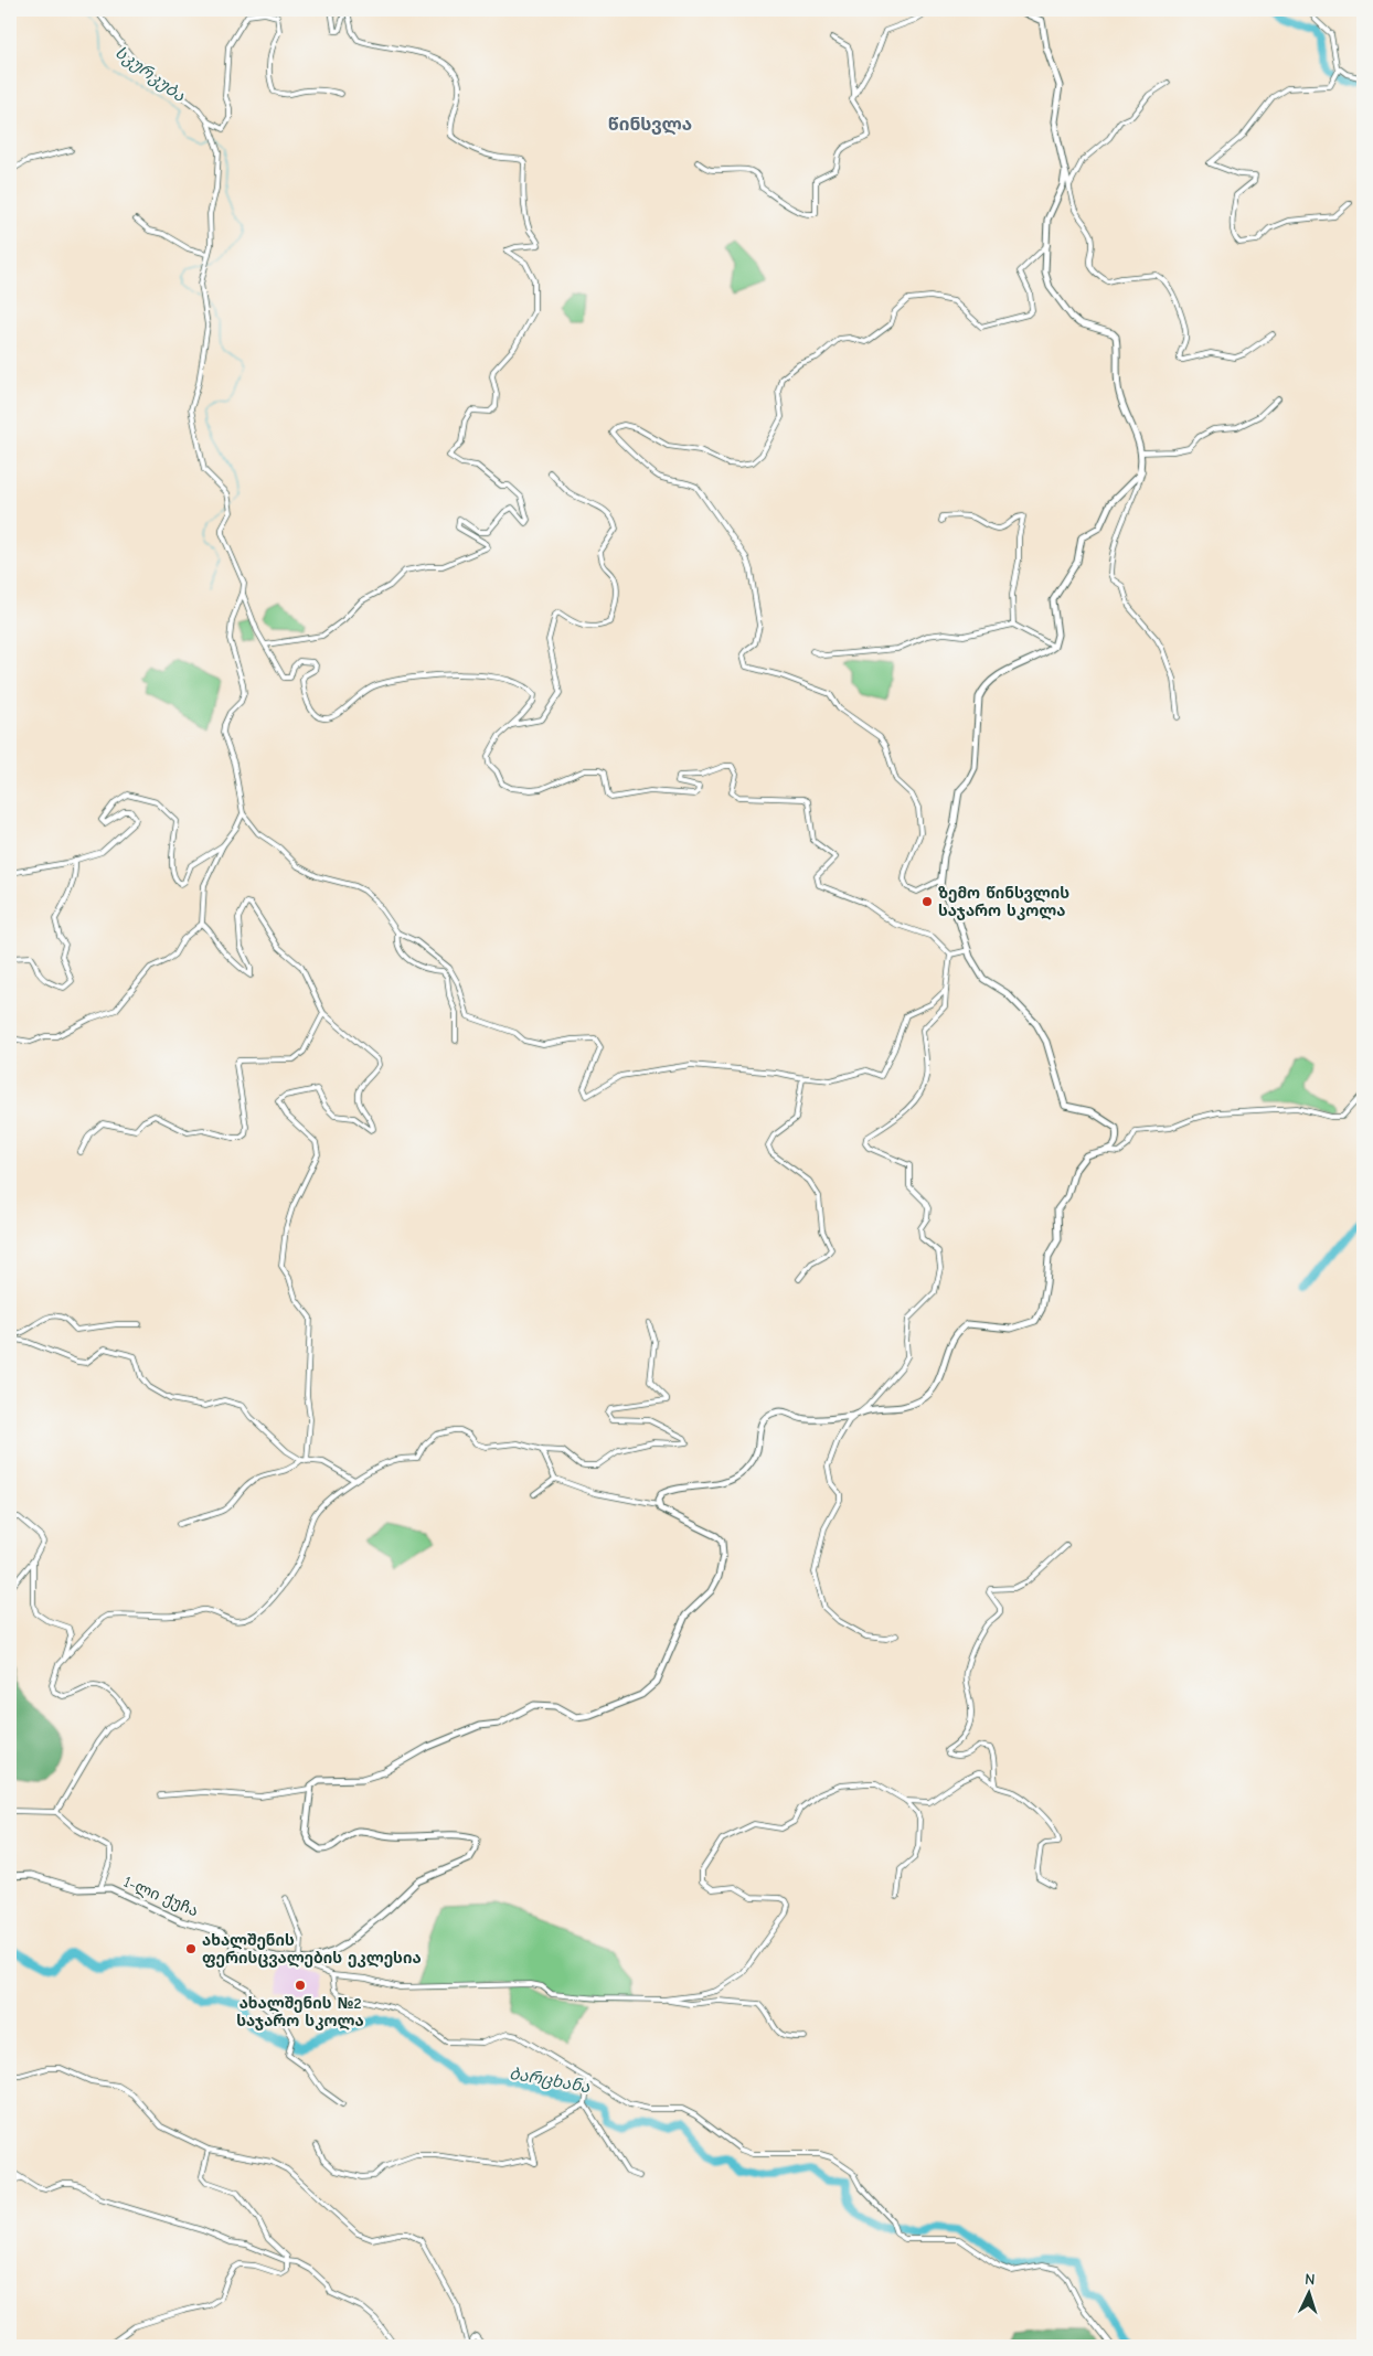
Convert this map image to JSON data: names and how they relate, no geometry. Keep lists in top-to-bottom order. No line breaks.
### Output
{"streets":{"street":["1-ლი ქუჩა"]},"districts":["წინსვლა"],"water":["სკურკუბა","ბარცხანა"],"places":["ზემო წინსვლის საჯარო სკოლა","ახალშენის ფერისცვალების ეკლესია","ახალშენის №2 საჯარო სკოლა"],"north":"top"}
